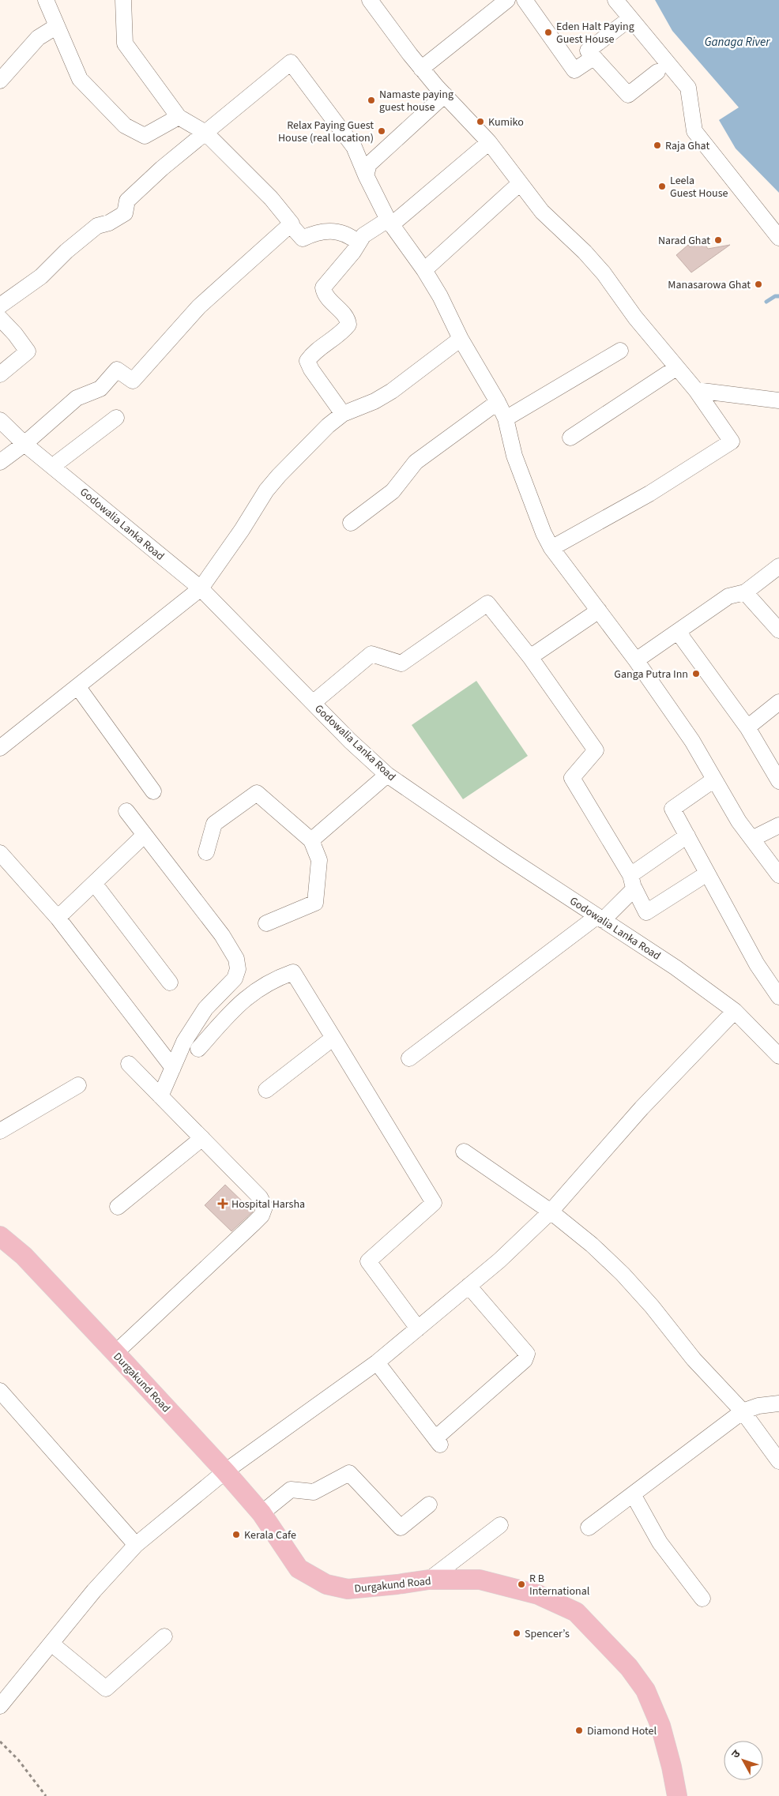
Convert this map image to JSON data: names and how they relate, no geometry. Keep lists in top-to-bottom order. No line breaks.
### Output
{"streets":{"main road":["Durgakund Road"],"street":["Godowalia Lanka Road"]},"water":["Ganaga River"],"places":{"other":["Eden Halt Paying Guest House","Namaste paying guest house","Kumiko","Relax Paying Guest House (real location)","Raja Ghat","Leela Guest House","Narad Ghat","Manasarowa Ghat","Ganga Putra Inn","Kerala Cafe","R B International","Spencer’s","Diamond Hotel"],"health":["Hospital Harsha"]},"north":"top left"}
